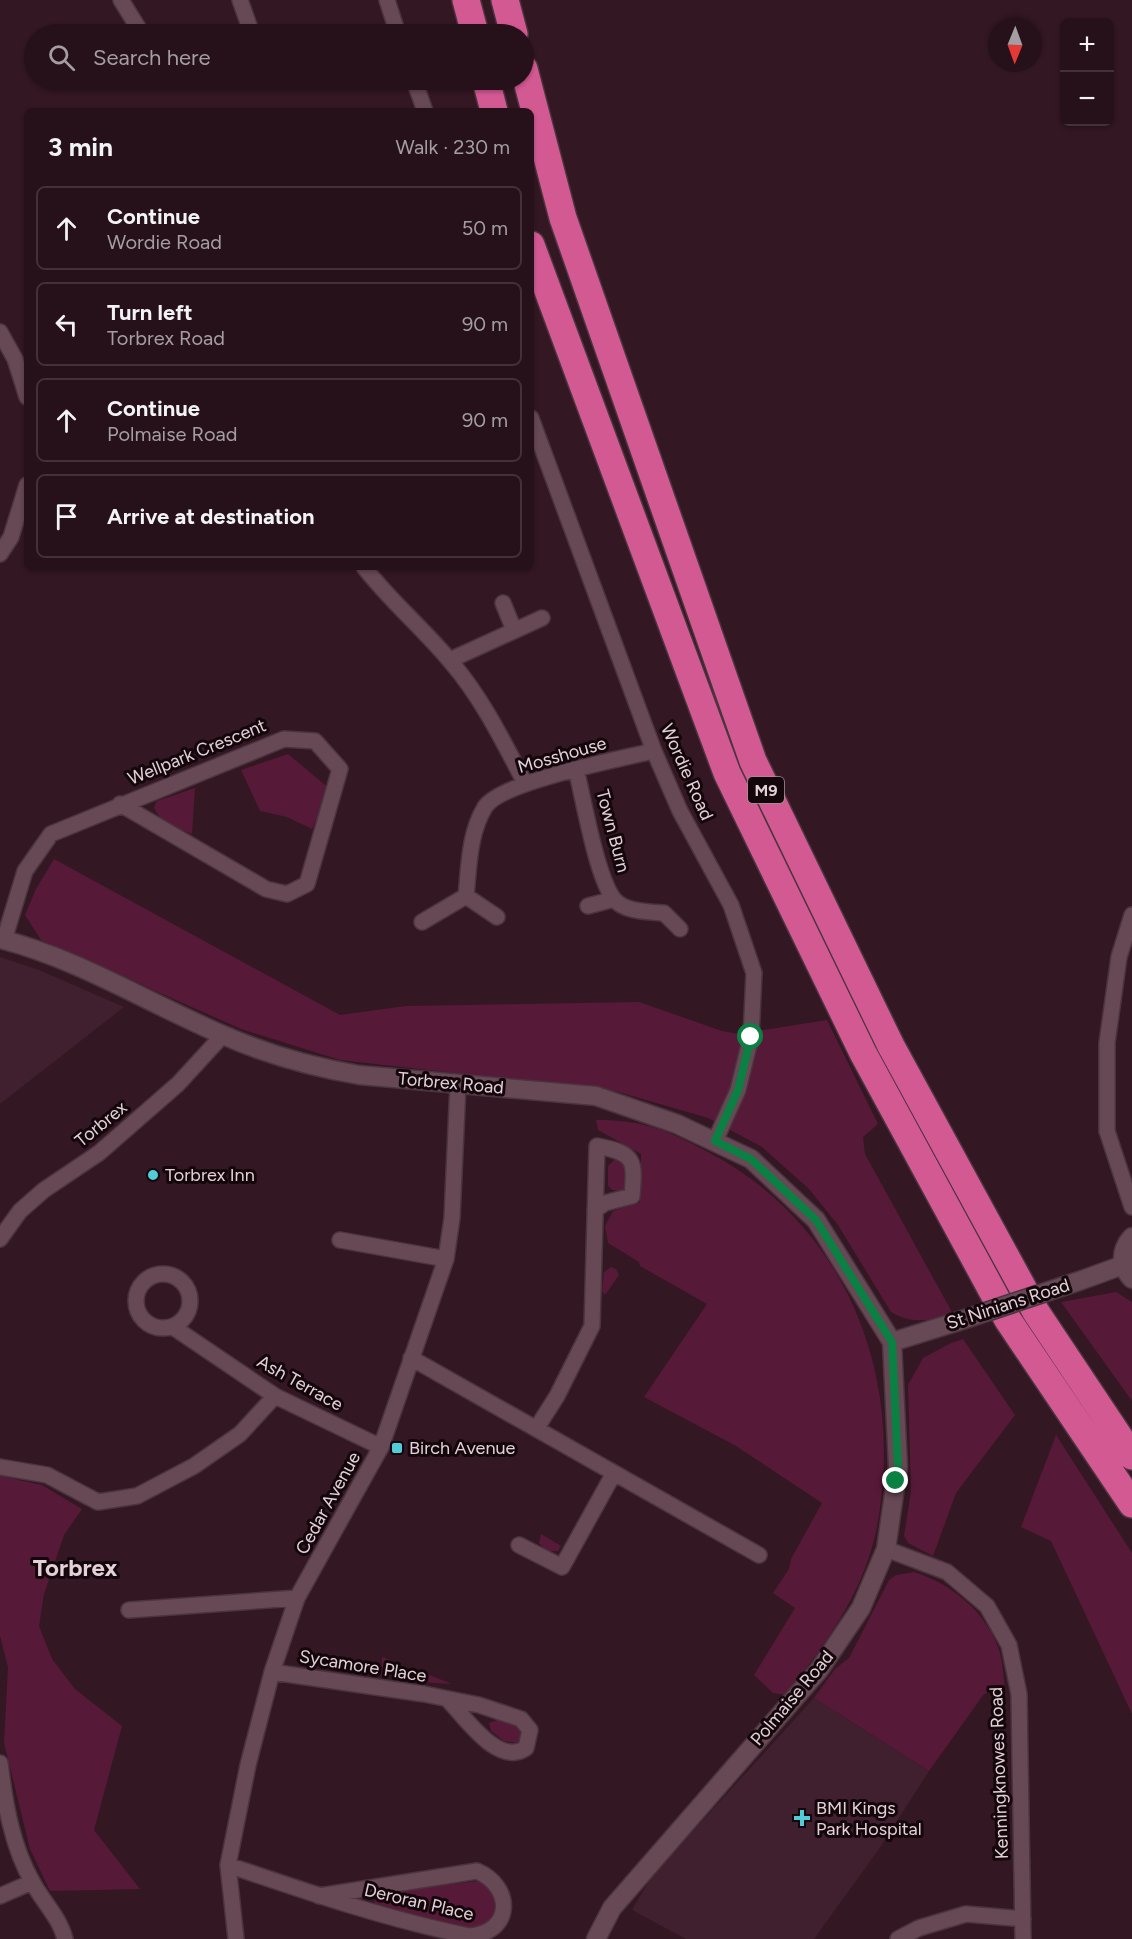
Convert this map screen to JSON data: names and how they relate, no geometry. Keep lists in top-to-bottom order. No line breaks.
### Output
{"streets":{"highway":["M9"],"street":["Wellpark Crescent","Mosshouse","Wordie Road","Town Burn","Torbrex Road","Torbrex","St Ninians Road","Ash Terrace","Cedar Avenue","Sycamore Place","Polmaise Road","Kenningknowes Road","Deroran Place"]},"crossings":[["Wellpark Crescent","Torbrex Road"],["Mosshouse","Wordie Road"],["Mosshouse","Town Burn"],["Wordie Road","Torbrex Road"],["Torbrex Road","Torbrex"],["Torbrex Road","Cedar Avenue"],["Torbrex Road","Polmaise Road"],["St Ninians Road","Polmaise Road"],["Ash Terrace","Cedar Avenue"],["Cedar Avenue","Sycamore Place"],["Cedar Avenue","Deroran Place"],["Polmaise Road","Kenningknowes Road"]],"districts":["Torbrex"],"places":{"other":["Torbrex Inn"],"transit":["Birch Avenue"],"health":["BMI Kings Park Hospital"]},"north":"bottom","page":{"map_buttons":["+","−"],"search":"Search here","heading":["3 min","Walk · 230 m"],"list":[["Continue","Wordie Road","50 m"],["Turn left","Torbrex Road","90 m"],["Continue","Polmaise Road","90 m"],"Arrive at destination"]}}
